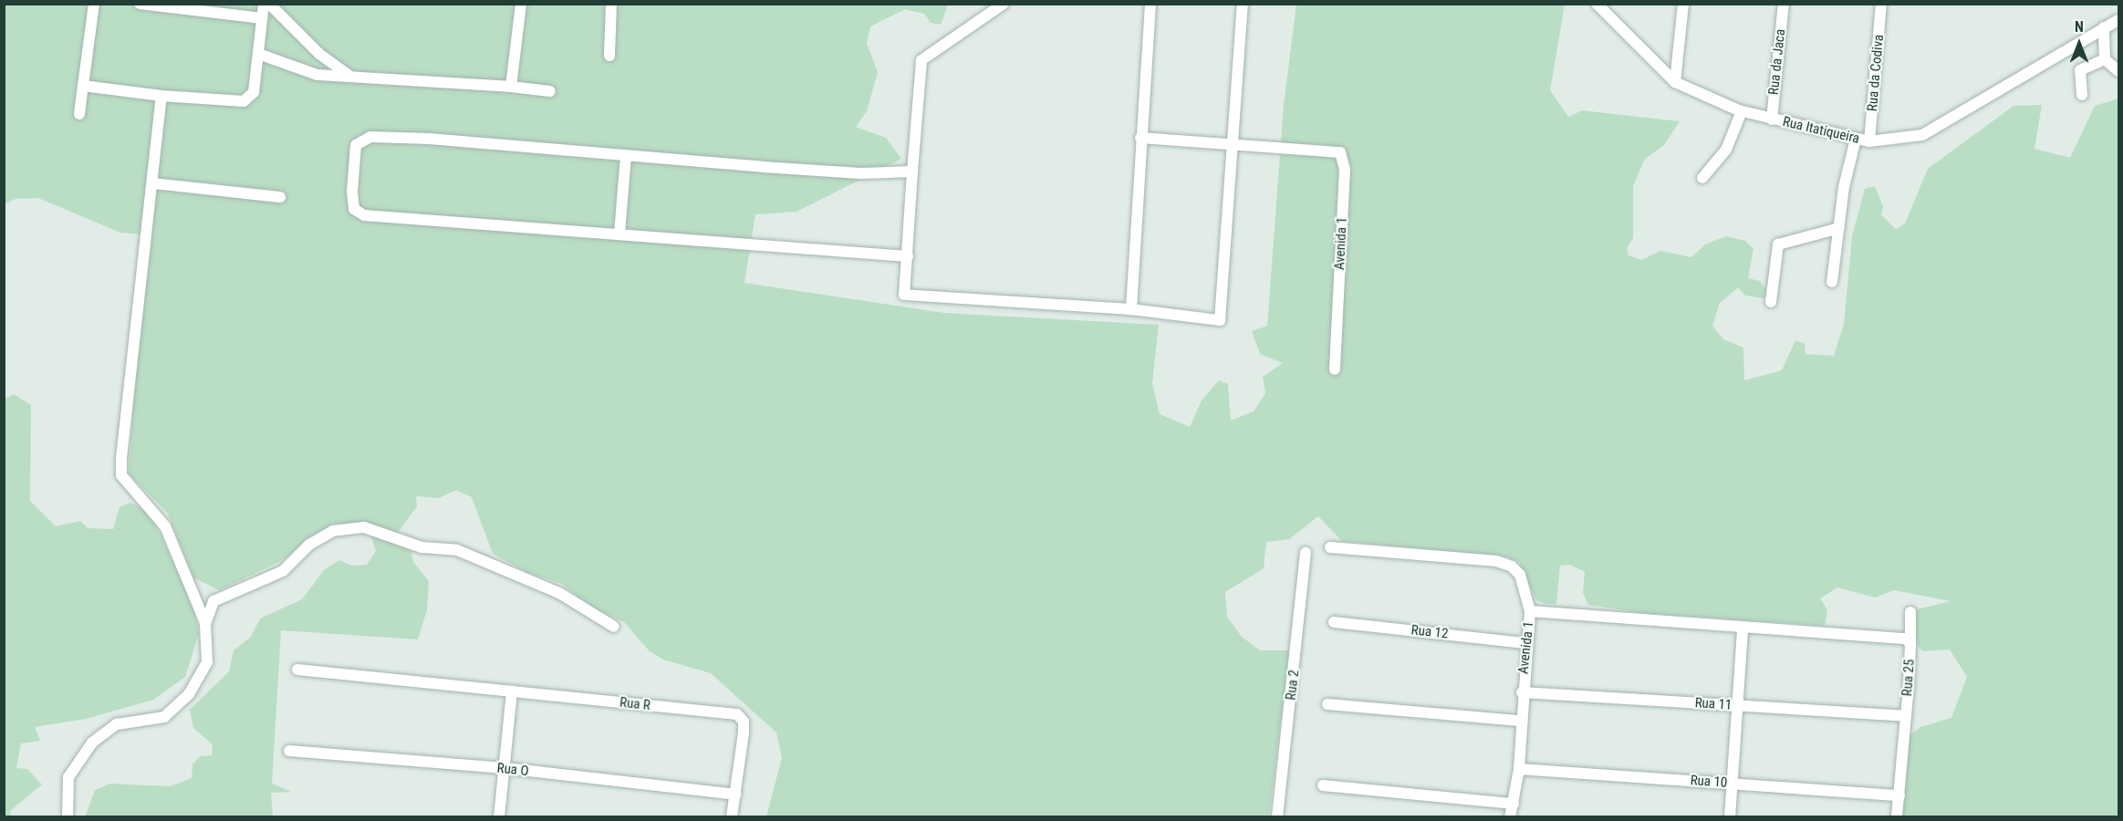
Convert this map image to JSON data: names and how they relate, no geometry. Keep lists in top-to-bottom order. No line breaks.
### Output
{"streets":{"street":["Rua da Jaca","Rua da Codiva","Rua Itatiqueira","Avenida 1","Rua 12","Rua 25","Rua 2","Rua R","Rua 11","Rua O","Rua 10"]},"crossings":[["Rua da Jaca","Rua Itatiqueira"],["Rua da Codiva","Rua Itatiqueira"],["Avenida 1","Rua 12"],["Avenida 1","Rua 25"],["Avenida 1","Rua 11"],["Avenida 1","Rua 10"],["Rua 25","Rua 11"],["Rua 25","Rua 10"],["Rua R","Rua O"]],"north":"top"}
